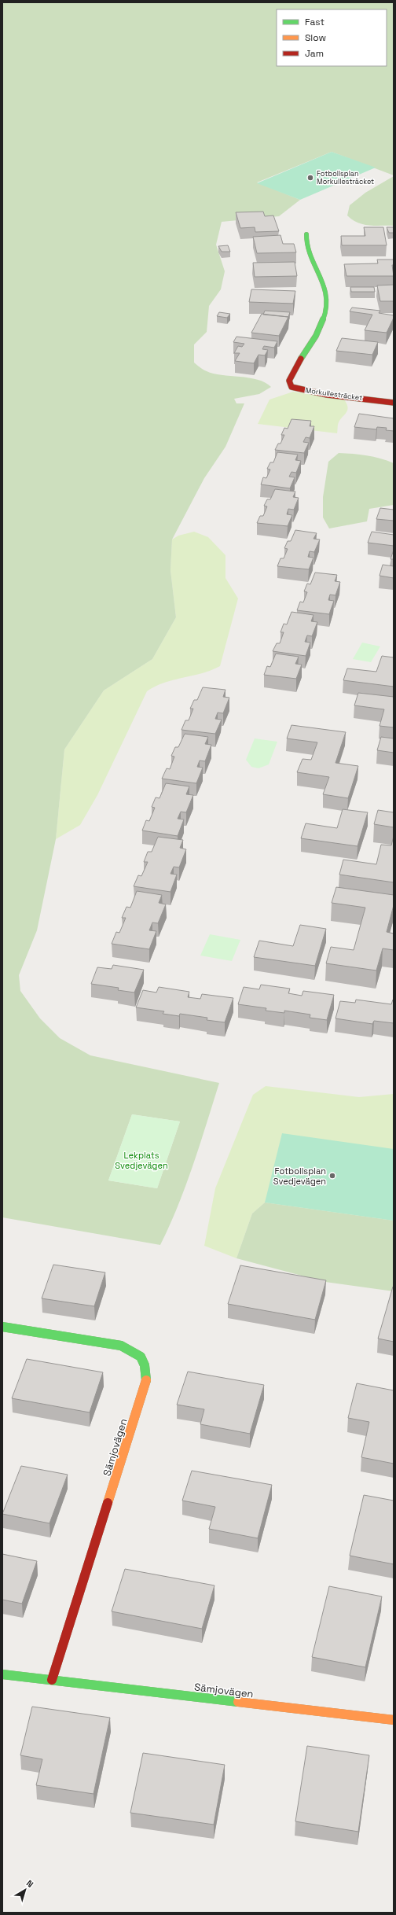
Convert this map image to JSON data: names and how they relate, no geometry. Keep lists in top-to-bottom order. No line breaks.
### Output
{"streets":{"street":["Morkullesträcket","Sämjovägen"]},"parks":["Lekplats Svedjevägen"],"places":["Fotbollsplan Morkullesträcket","Fotbollsplan Svedjevägen"],"legend":["Fast","Slow","Jam"],"north":"top right"}
